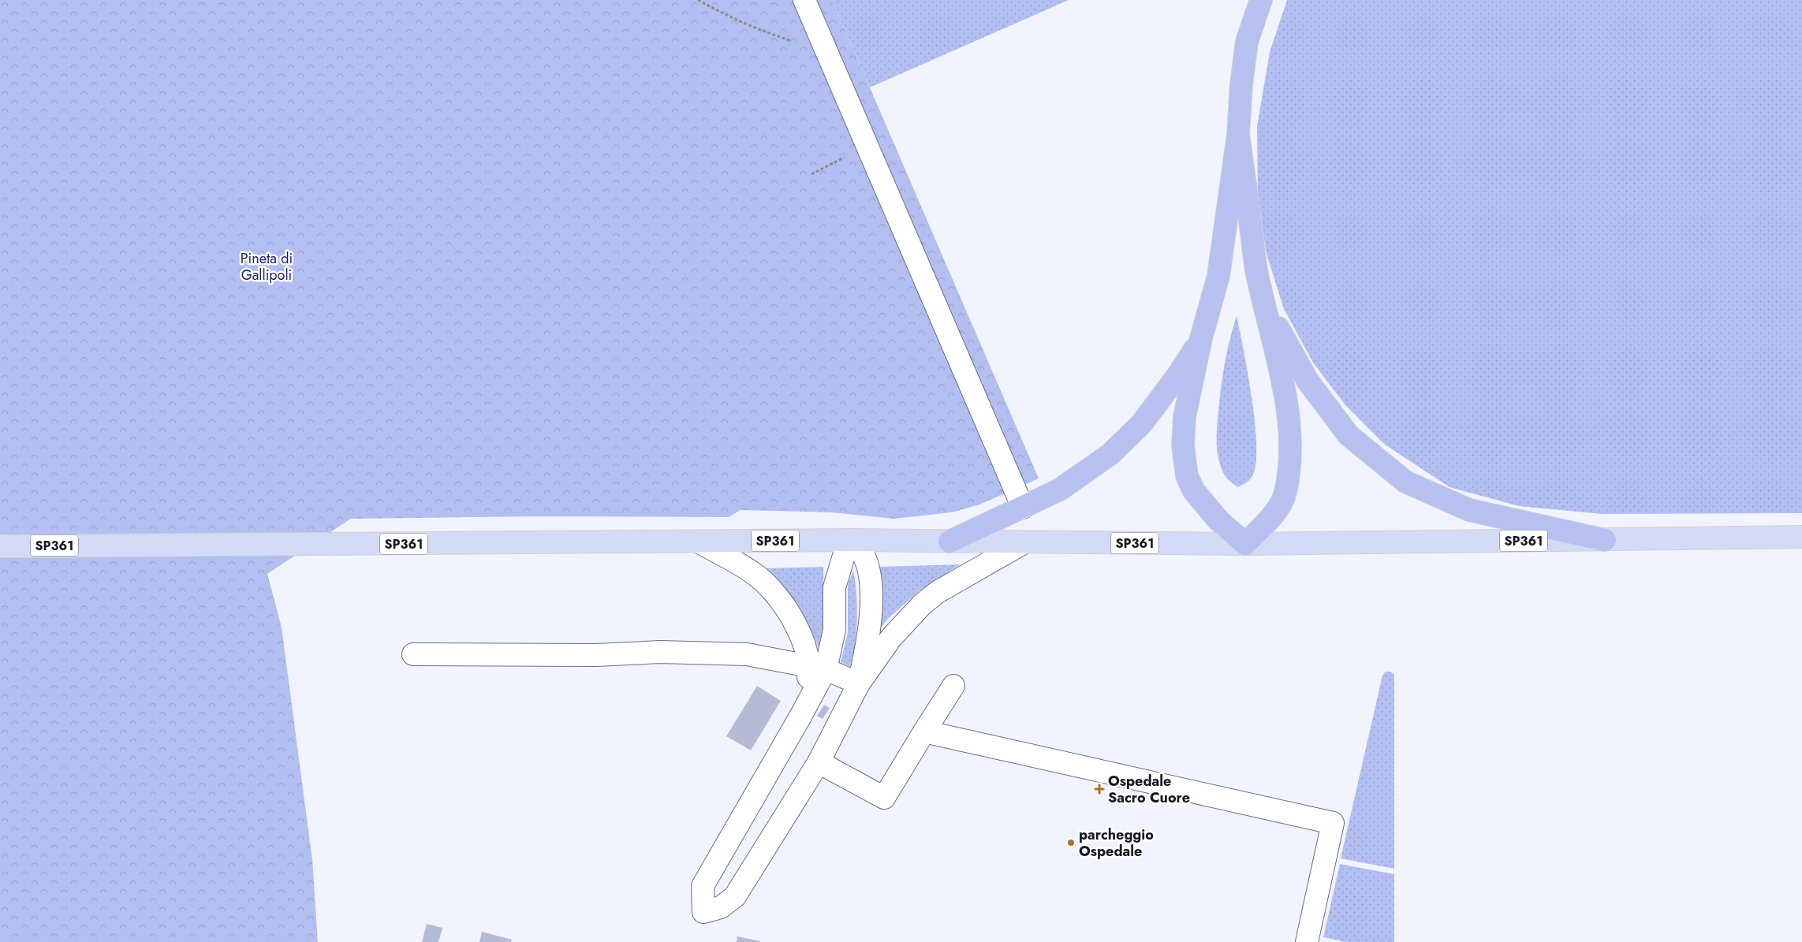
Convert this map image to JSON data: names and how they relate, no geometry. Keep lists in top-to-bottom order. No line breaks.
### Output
{"streets":{"main road":["SP361"]},"parks":["Pineta di Gallipoli"],"places":{"health":["Ospedale Sacro Cuore"],"other":["parcheggio Ospedale"]}}
